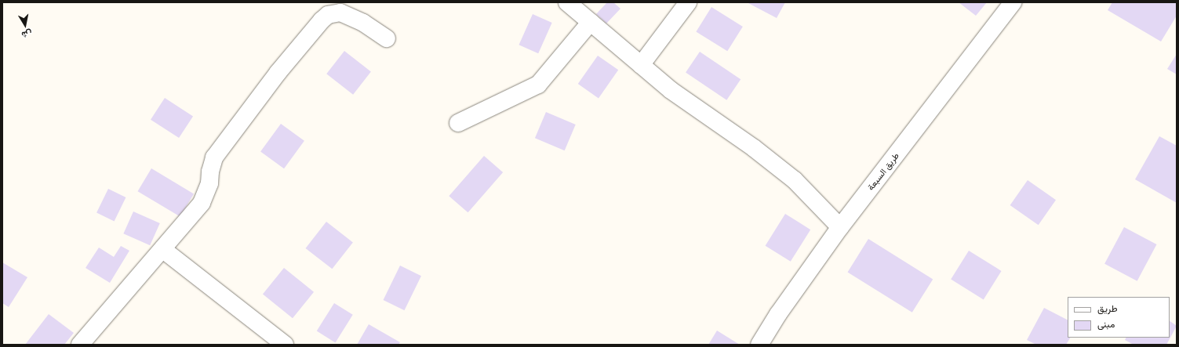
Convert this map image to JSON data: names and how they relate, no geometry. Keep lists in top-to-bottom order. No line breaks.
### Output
{"streets":{"street":["طريق السبعة"]},"legend":["طريق","مبنى"],"north":"bottom"}
